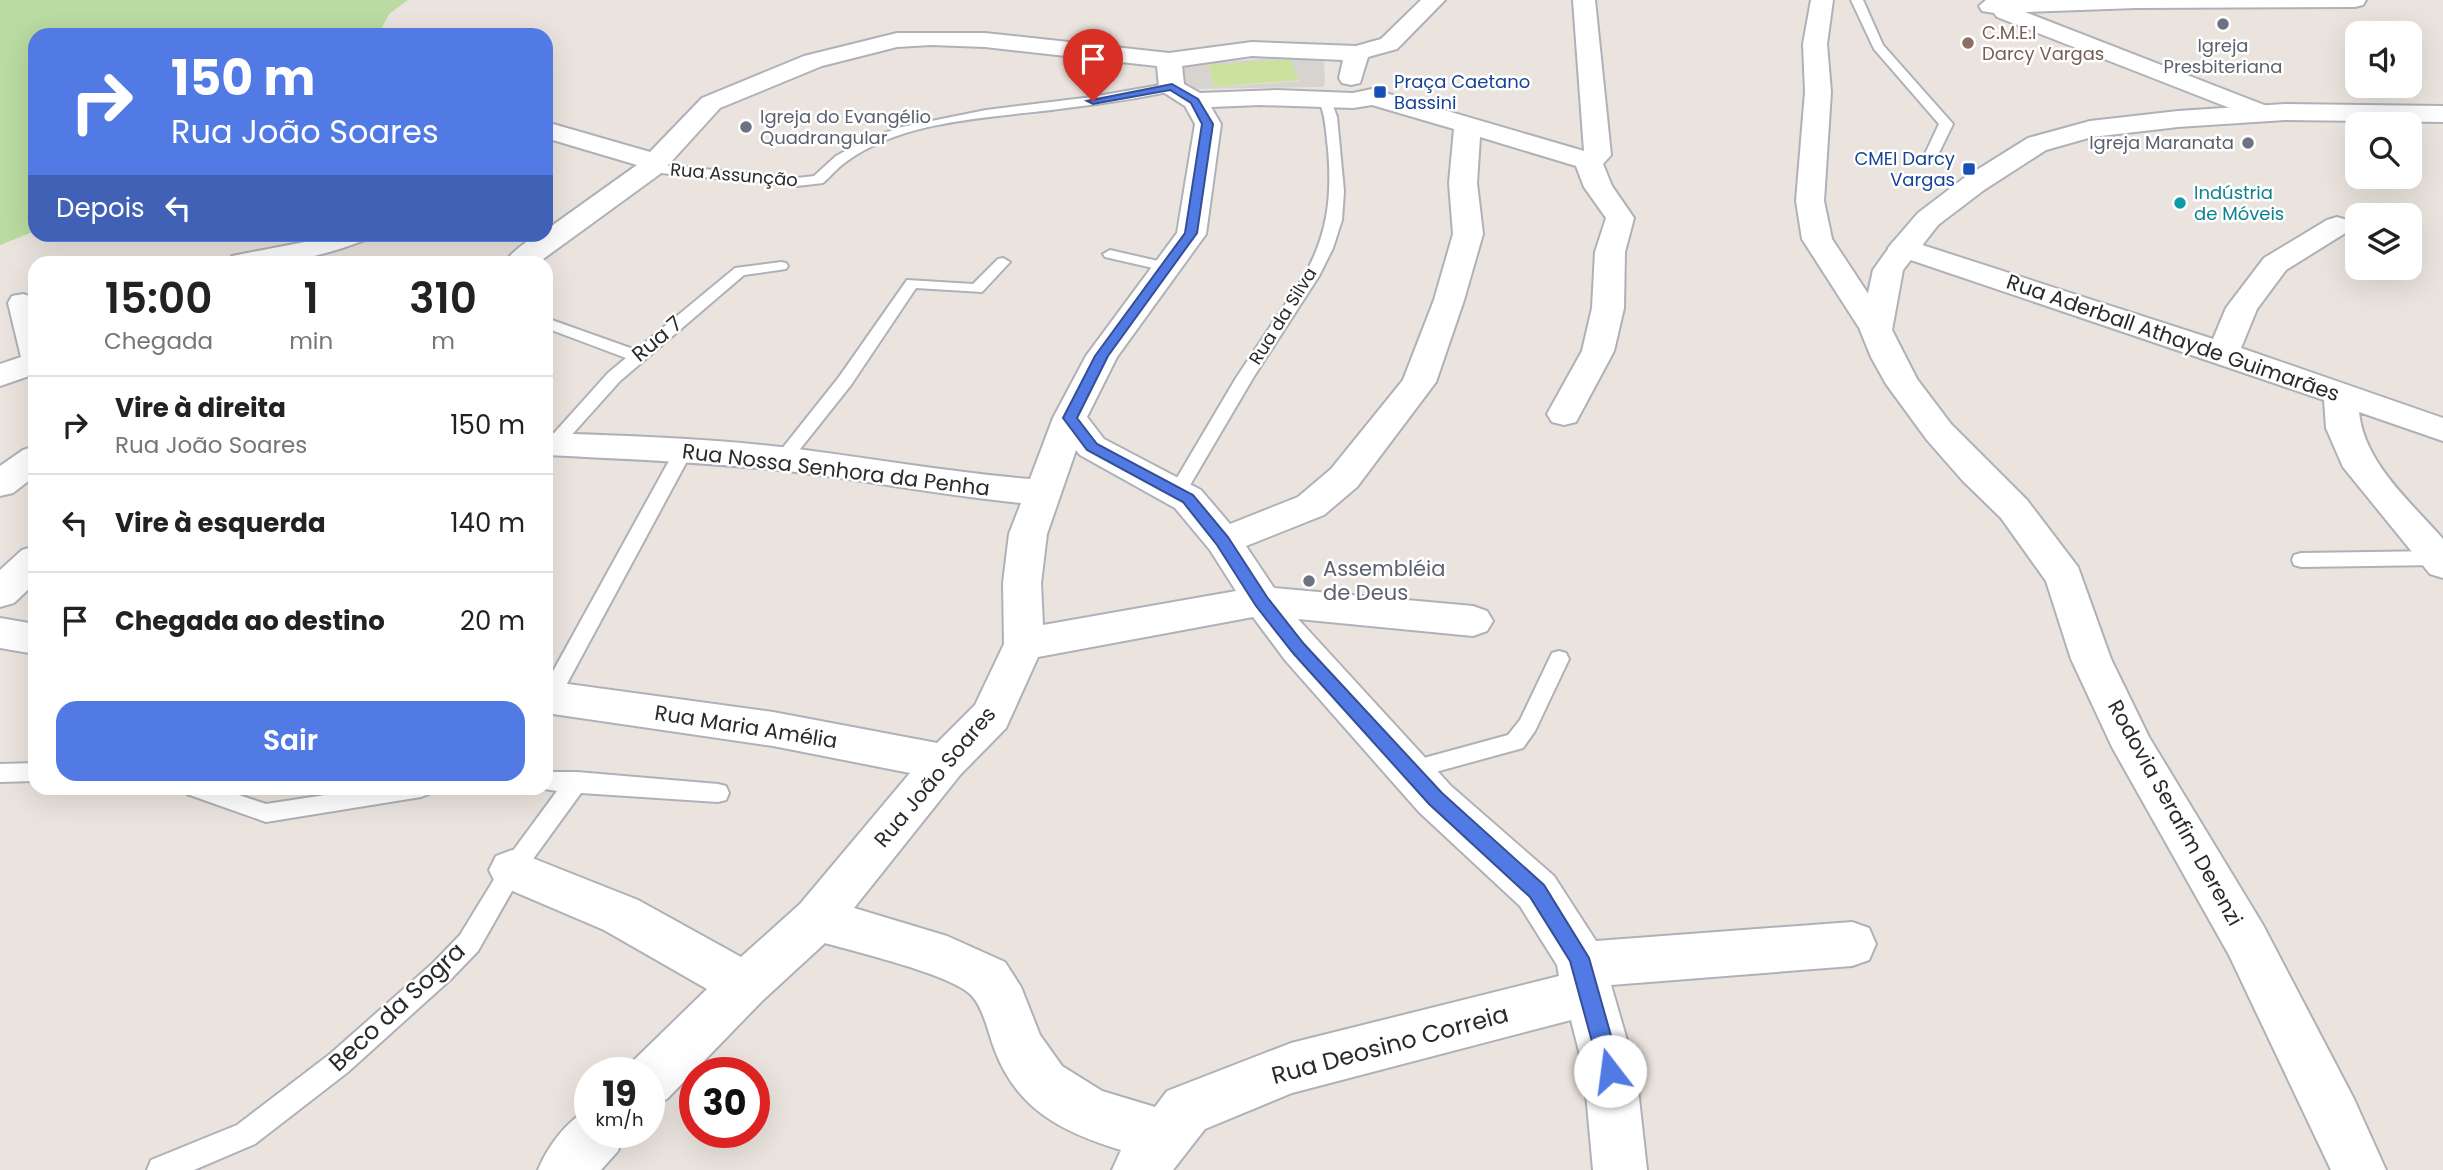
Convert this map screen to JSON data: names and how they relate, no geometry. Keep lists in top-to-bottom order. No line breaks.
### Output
{"streets":{"street":["Rua Aderball Athayde Guimarães","Rua Nossa Senhora da Penha","Rua Maria Amélia","Rua João Soares","Rodovia Serafim Derenzi","Rua Deosino Correia"],"lane":["Rua Assunção","Rua da Silva","Rua 7","Beco da Sogra"]},"crossings":[["Rua Assunção","Rua João Soares"],["Rua Nossa Senhora da Penha","Rua João Soares"],["Rua Maria Amélia","Rua João Soares"]],"places":{"other":["Igreja Presbiteriana","C.M.E.I Darcy Vargas","Igreja do Evangélio Quadrangular","Igreja Maranata","Indústria de Móveis","Assembléia de Deus"],"transit":["Praça Caetano Bassini","CMEI Darcy Vargas"]},"page":{"turn":["150 m","Rua João Soares"],"then":"Depois","eta":["15:00","Chegada","1","min","310","m"],"list":[{"name":"Vire à direita","note":"Rua João Soares","value":"150 m"},{"name":"Vire à esquerda","value":"140 m"},{"name":"Chegada ao destino","value":"20 m"}],"buttons":"Sair","speed":"19 km/h","limit":"30"}}
